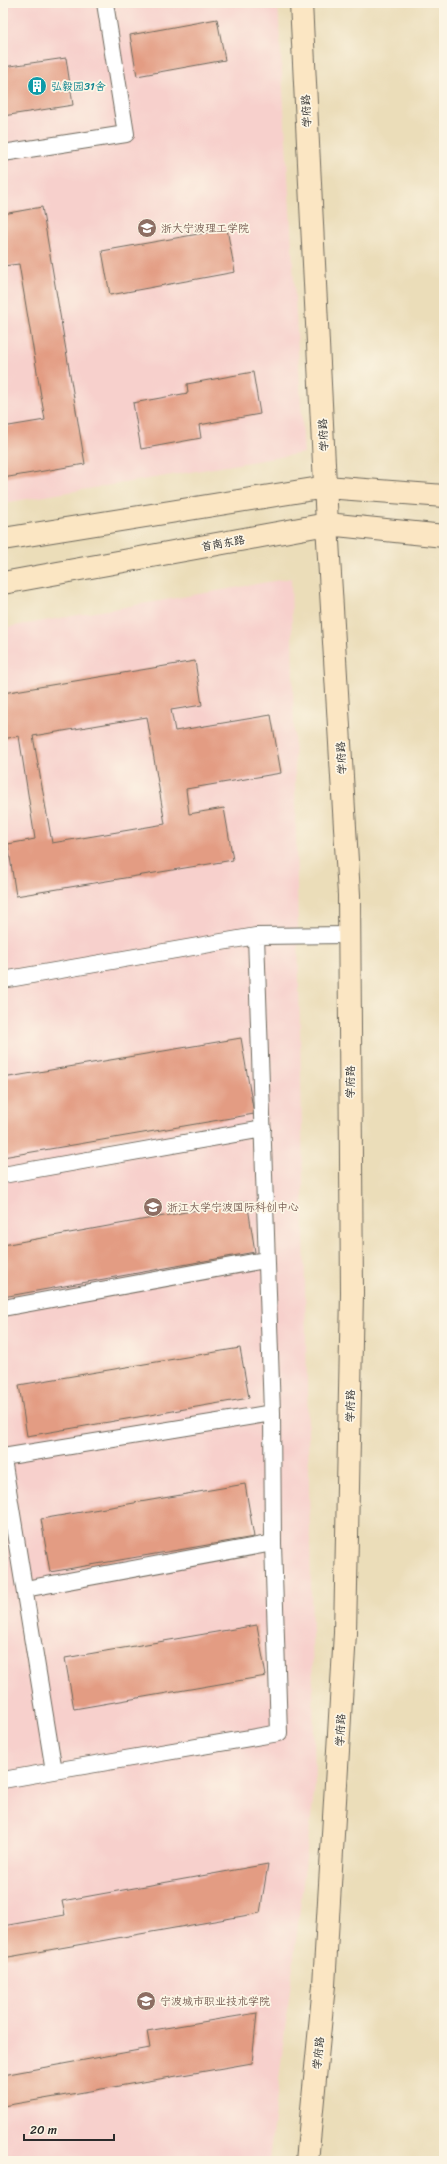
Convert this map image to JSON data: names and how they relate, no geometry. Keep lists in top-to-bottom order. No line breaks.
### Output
{"streets":{"street":["学府路","首南东路"]},"crossings":[["学府路","首南东路"]],"places":{"building":["弘毅园31舍"],"school or university":["浙大宁波理工学院","浙江大学宁波国际科创中心","宁波城市职业技术学院"]},"scale_bar":"20 m"}
